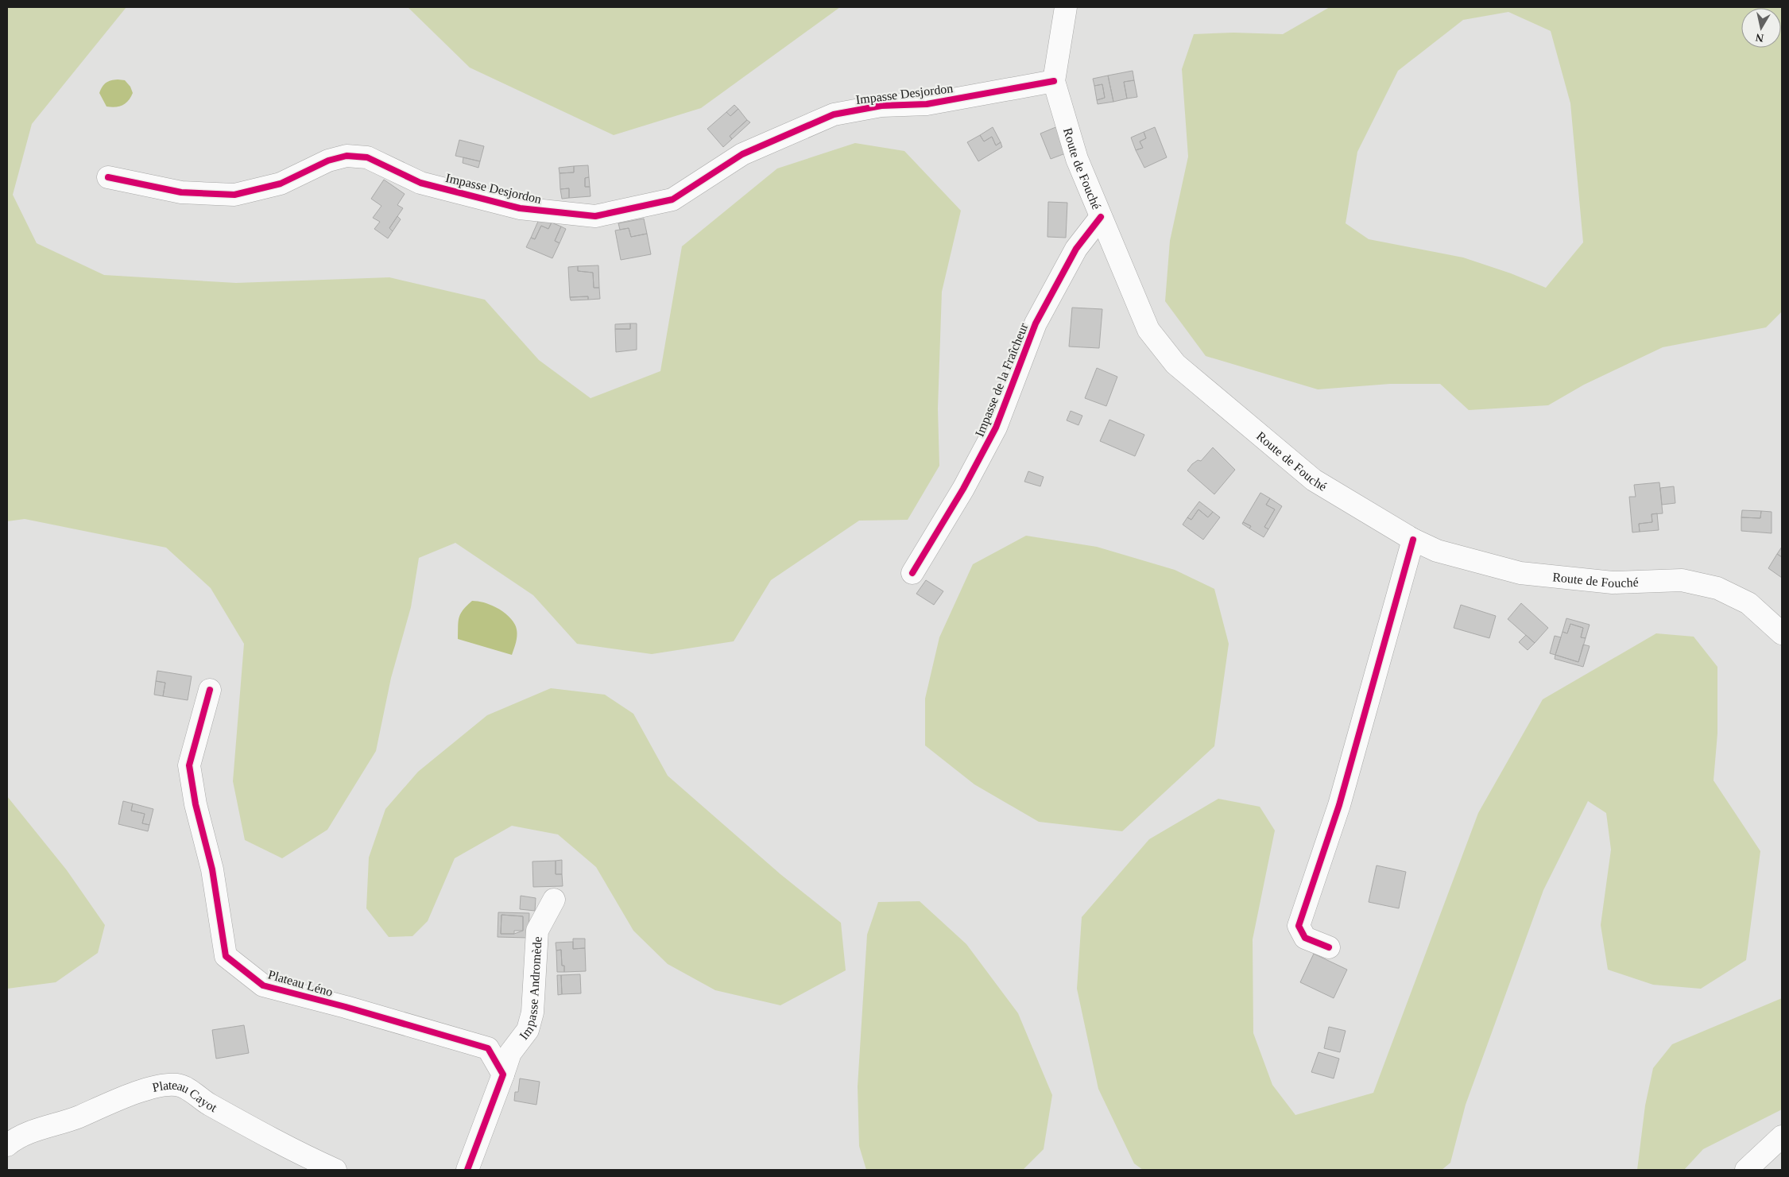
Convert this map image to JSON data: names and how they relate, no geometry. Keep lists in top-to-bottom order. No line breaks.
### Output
{"streets":{"street":["Impasse Desjordon","Route de Fouché","Impasse de la Fraîcheur","Plateau Léno","Impasse Andromède","Plateau Cayot"]},"crossings":[["Impasse Desjordon","Route de Fouché"],["Route de Fouché","Impasse de la Fraîcheur"],["Plateau Léno","Impasse Andromède"]],"north":"bottom"}
